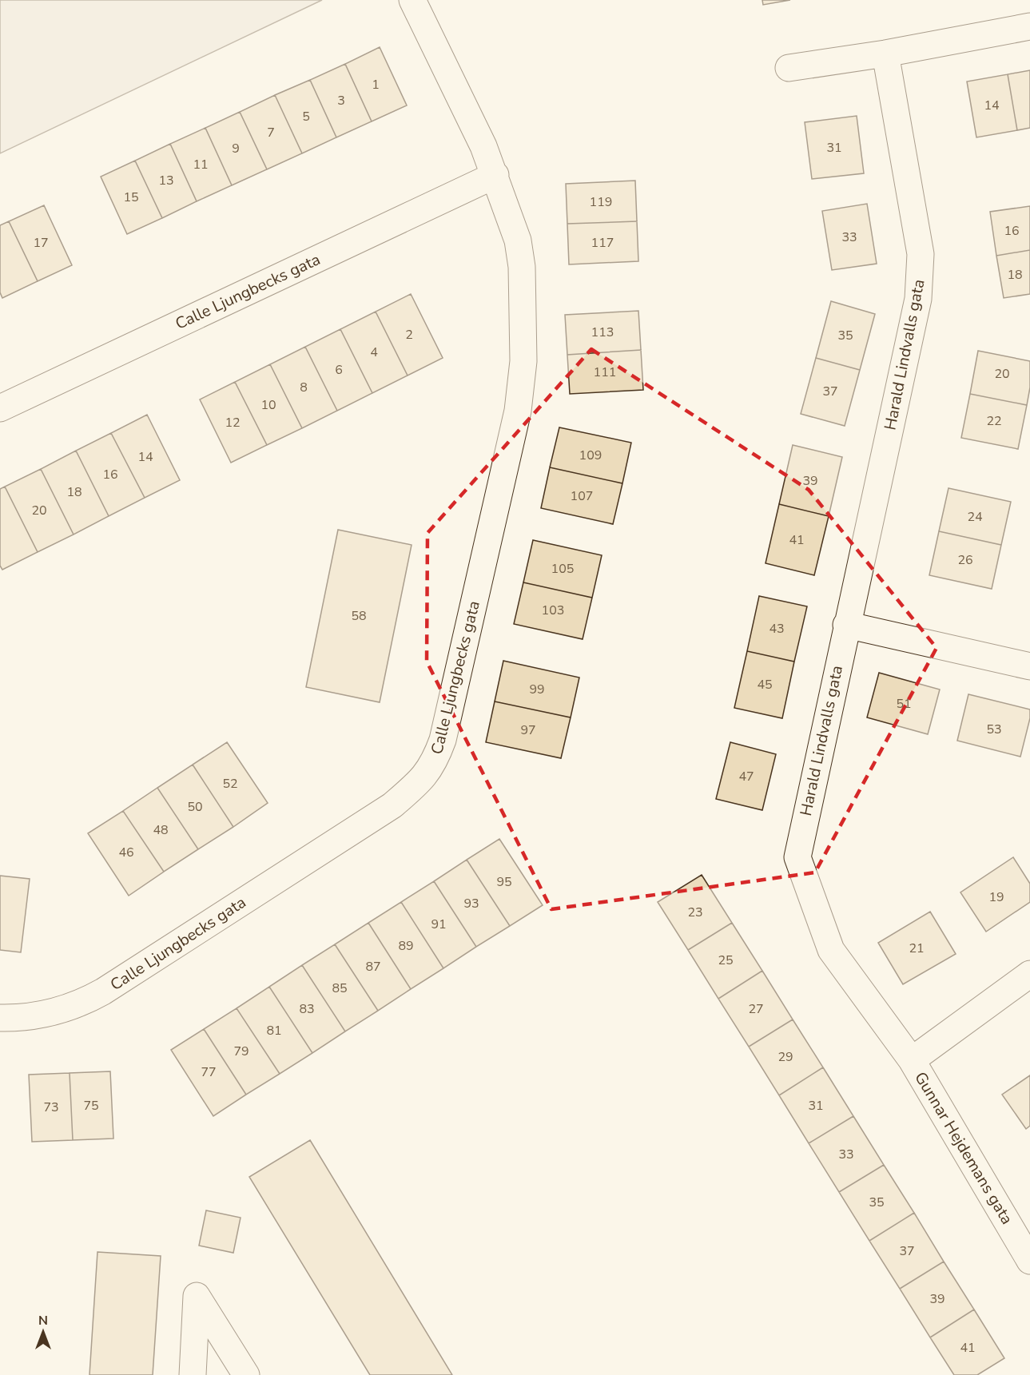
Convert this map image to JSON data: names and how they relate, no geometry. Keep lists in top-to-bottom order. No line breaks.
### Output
{"streets":{"street":["Calle Ljungbecks gata","Harald Lindvalls gata","Gunnar Hejdemans gata"]},"crossings":[["Harald Lindvalls gata","Gunnar Hejdemans gata"]],"house_numbers":["1","3","14","5","7","31","9","11","13","15","119","16","33","17","117","18","113","2","35","4","6","111","20","8","37","10","22","12","109","14","16","39","18","107","20","24","41","26","105","103","58","43","45","99","51","53","97","47","52","50","48","46","95","19","93","23","91","89","21","25","87","85","83","27","81","79","29","77","75","31","73","33","35","37","39","41"],"north":"top"}
